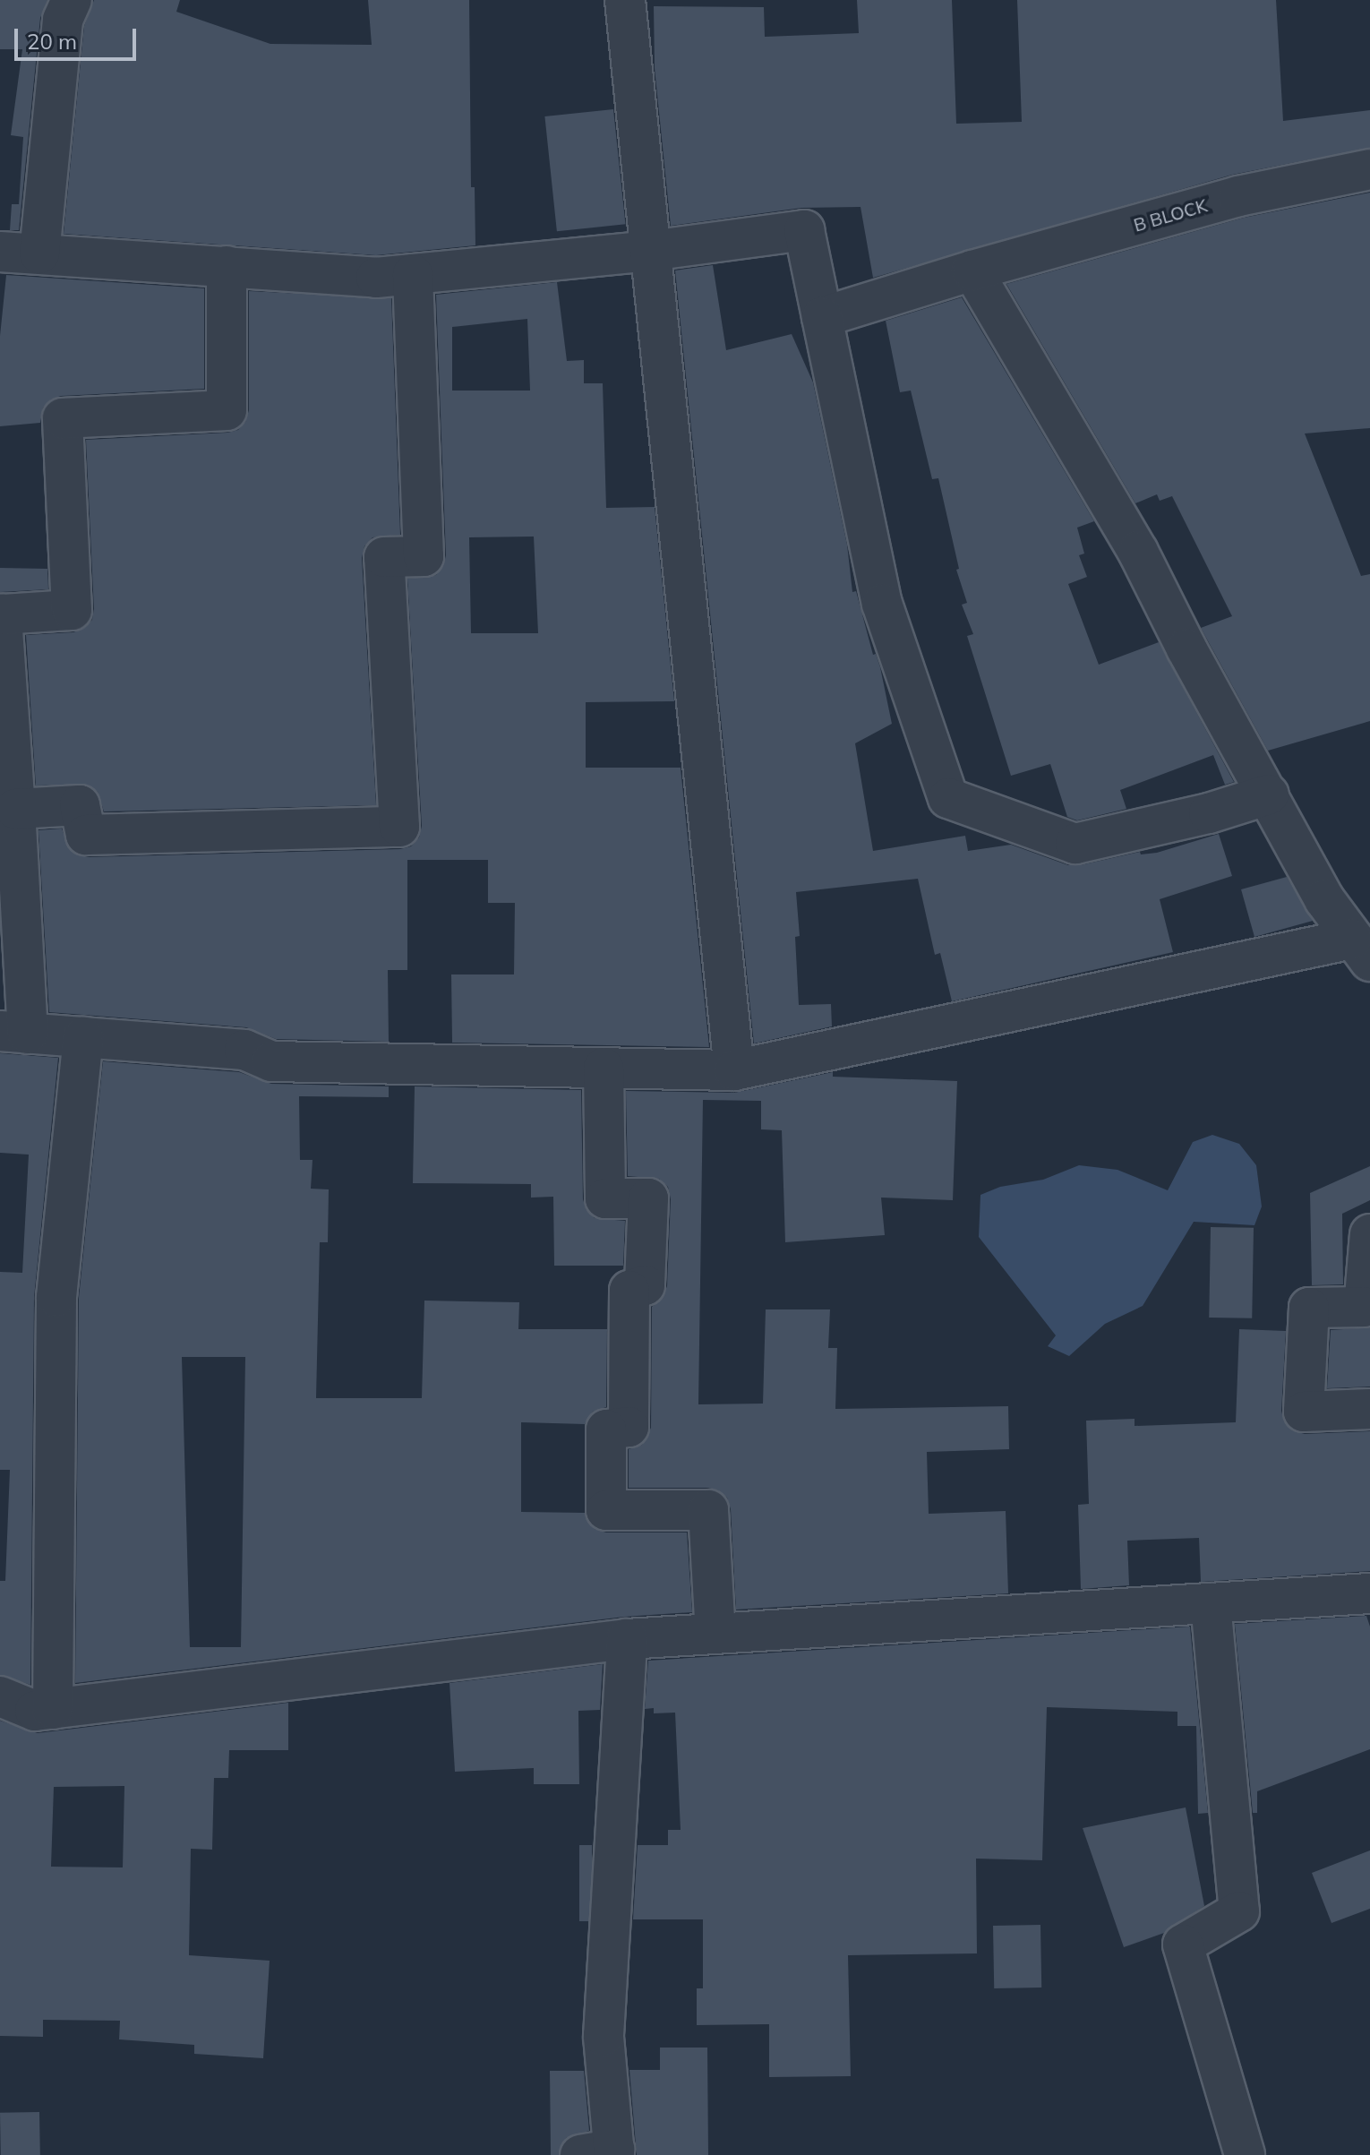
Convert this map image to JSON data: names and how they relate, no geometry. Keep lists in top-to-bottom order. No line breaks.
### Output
{"streets":{"street":["B BLOCK"]},"scale_bar":"20 m"}
